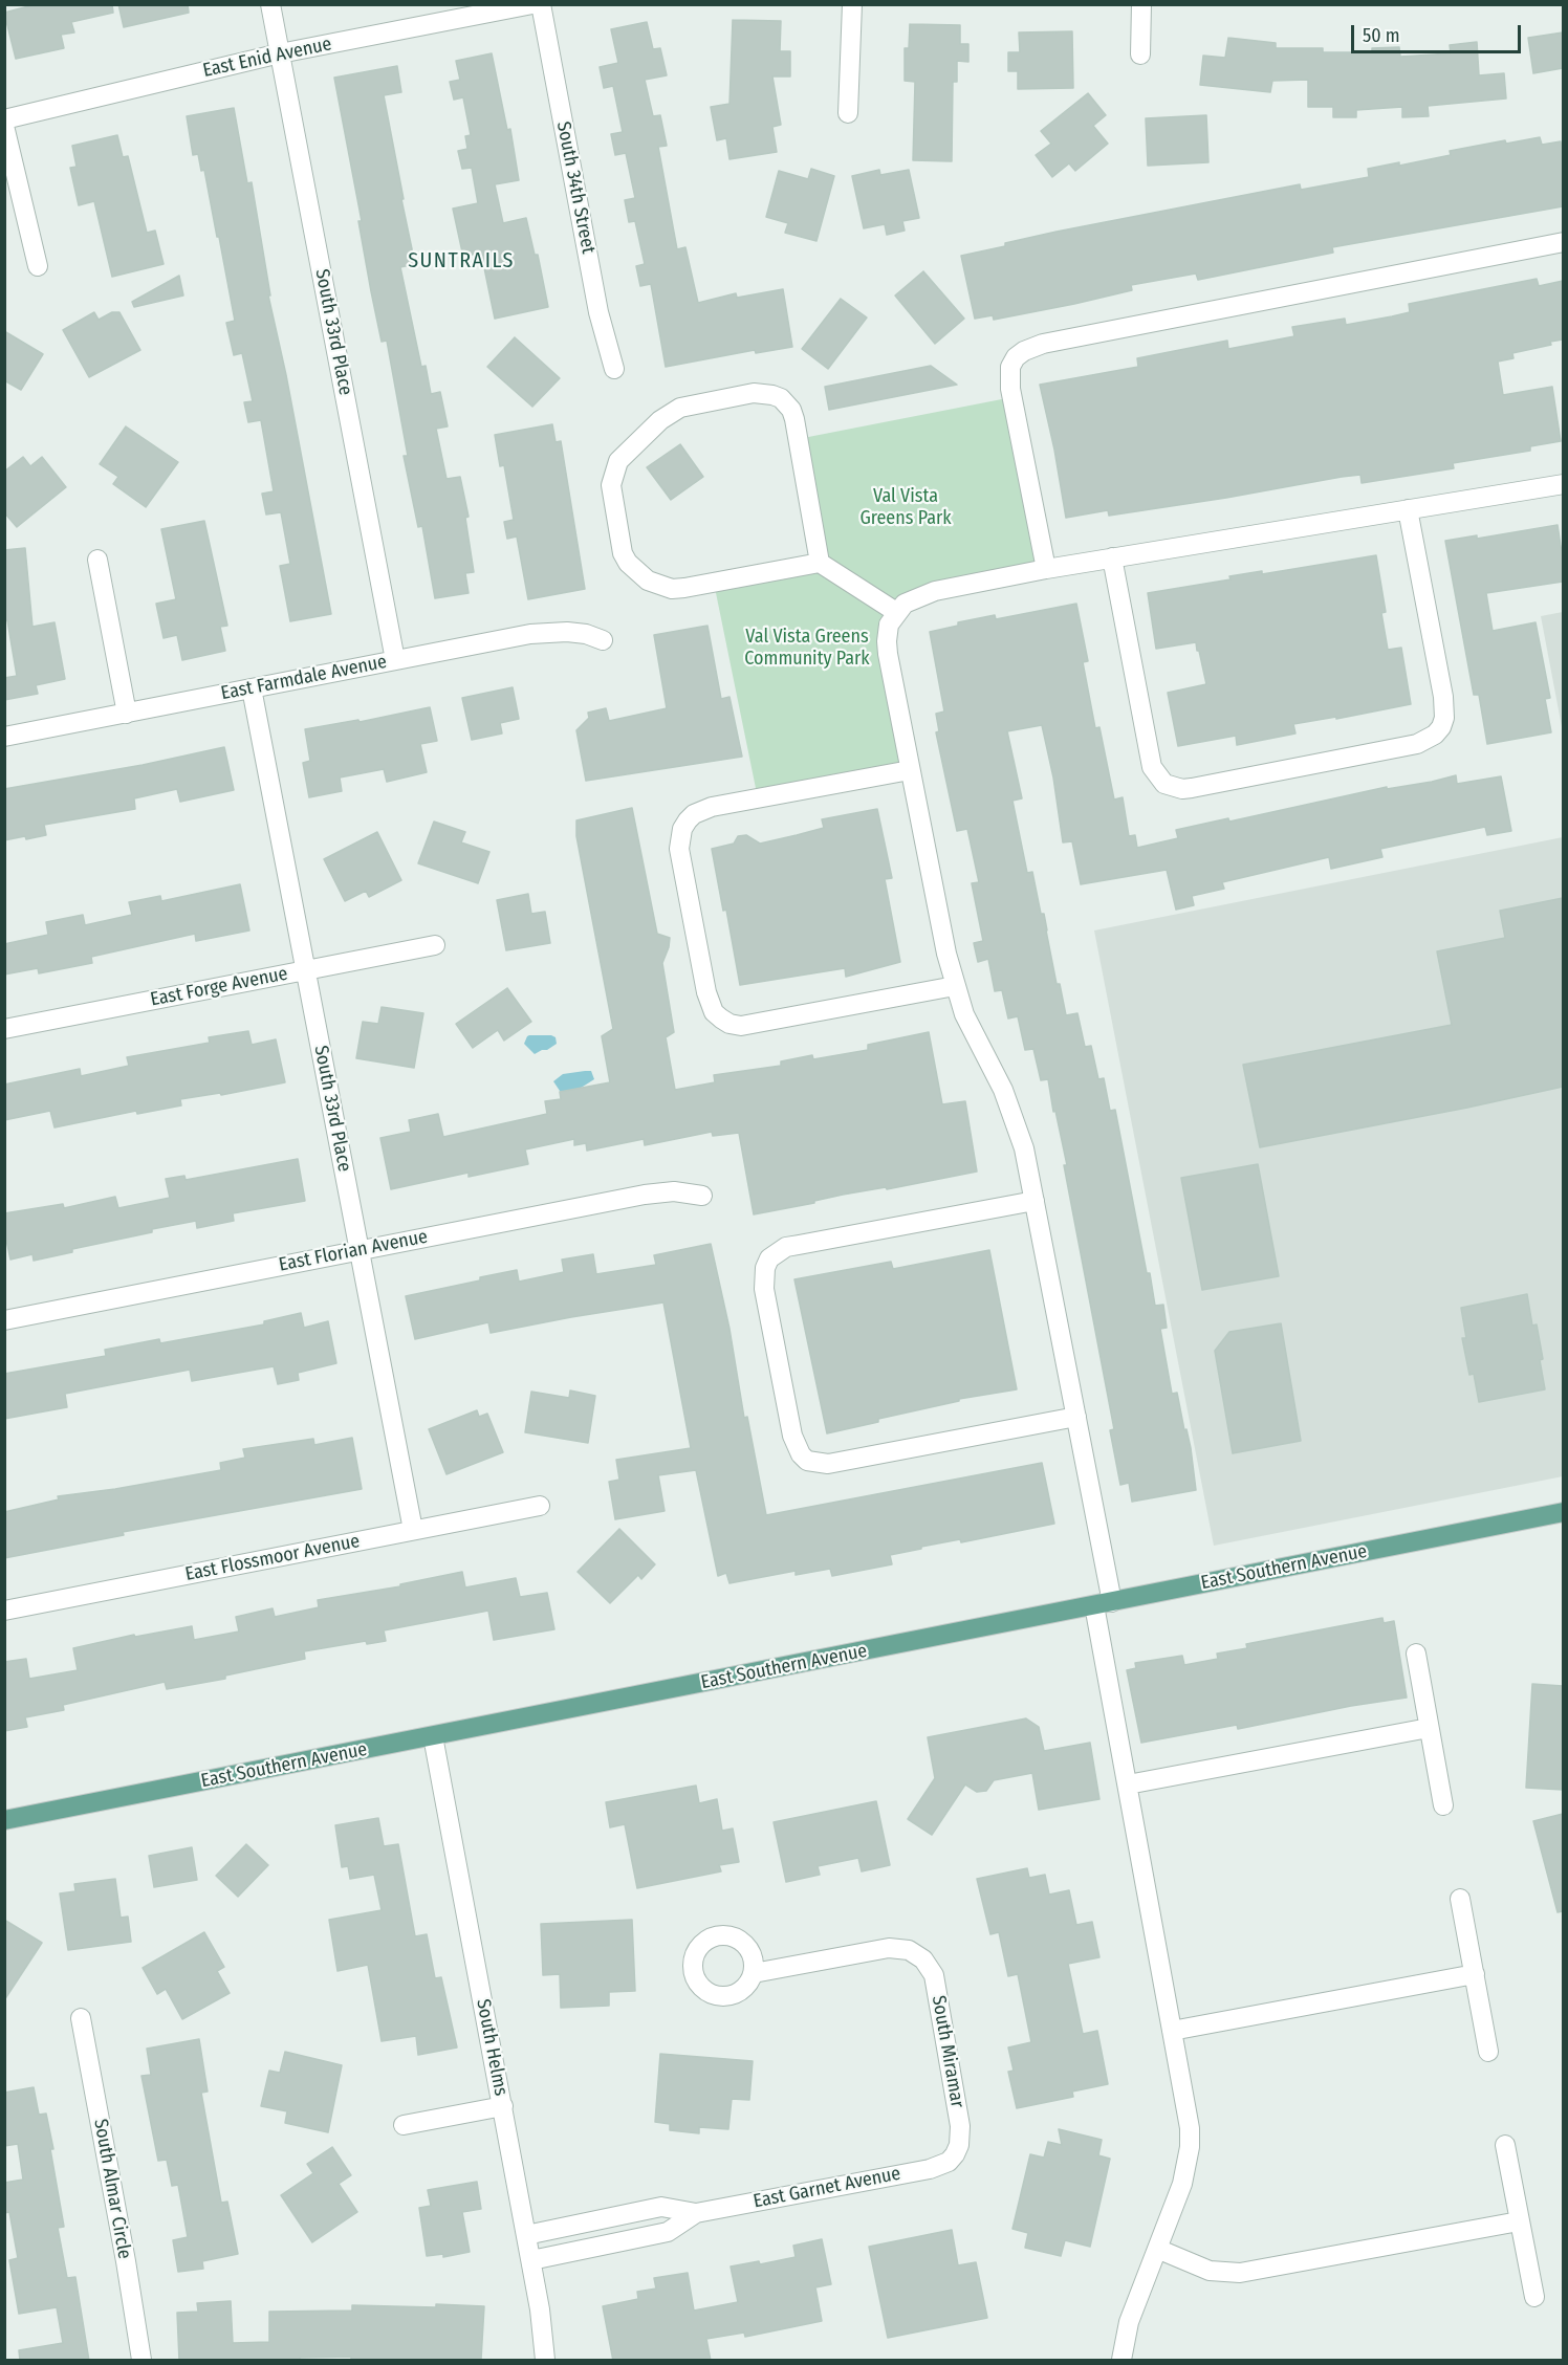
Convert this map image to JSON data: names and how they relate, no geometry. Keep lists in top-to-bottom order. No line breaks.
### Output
{"streets":{"main road":["East Southern Avenue"],"street":["East Enid Avenue","South 34th Street","South 33rd Place","East Farmdale Avenue","East Forge Avenue","East Florian Avenue","East Flossmoor Avenue","South Helms","South Miramar","East Garnet Avenue","South Almar Circle"]},"crossings":[["East Enid Avenue","South 33rd Place"],["South 33rd Place","East Farmdale Avenue"],["South 33rd Place","East Forge Avenue"],["South 33rd Place","East Florian Avenue"],["South 33rd Place","East Flossmoor Avenue"],["East Southern Avenue","South Helms"],["South Helms","East Garnet Avenue"],["South Miramar","East Garnet Avenue"]],"districts":["SUNTRAILS"],"parks":["Val Vista Greens Park","Val Vista Greens Community Park"],"scale_bar":"50 m"}
